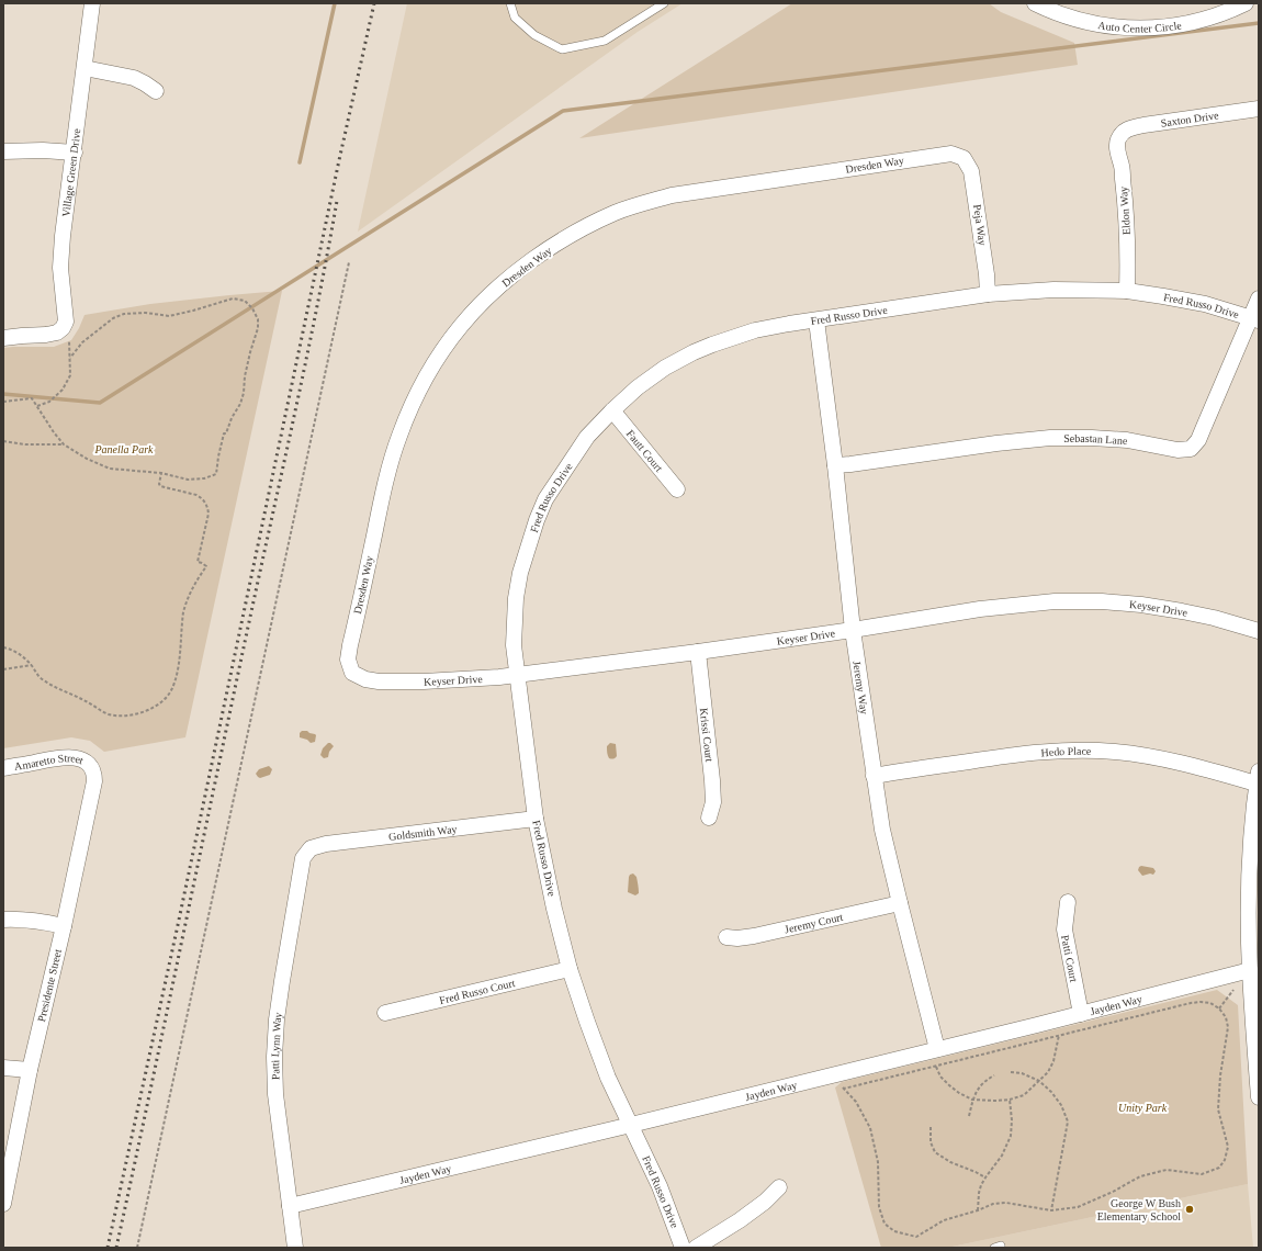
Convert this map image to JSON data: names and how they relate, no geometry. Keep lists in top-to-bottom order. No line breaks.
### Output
{"streets":{"street":["Auto Center Circle","Saxton Drive","Dresden Way","Village Green Drive","Eldon Way","Peja Way","Fred Russo Drive","Sebastan Lane","Fautt Court","Keyser Drive","Jeremy Way","Krissi Court","Hedo Place","Amaretto Street","Goldsmith Way","Jeremy Court","Patti Court","Presidente Street","Fred Russo Court","Jayden Way","Patti Lynn Way"]},"crossings":[["Saxton Drive","Eldon Way"],["Dresden Way","Peja Way"],["Dresden Way","Keyser Drive"],["Eldon Way","Fred Russo Drive"],["Peja Way","Fred Russo Drive"],["Fred Russo Drive","Sebastan Lane"],["Fred Russo Drive","Fautt Court"],["Fred Russo Drive","Keyser Drive"],["Fred Russo Drive","Jeremy Way"],["Fred Russo Drive","Goldsmith Way"],["Fred Russo Drive","Fred Russo Court"],["Fred Russo Drive","Jayden Way"],["Sebastan Lane","Jeremy Way"],["Keyser Drive","Jeremy Way"],["Keyser Drive","Krissi Court"],["Jeremy Way","Hedo Place"],["Jeremy Way","Jeremy Court"],["Jeremy Way","Jayden Way"],["Amaretto Street","Presidente Street"],["Goldsmith Way","Patti Lynn Way"],["Patti Court","Jayden Way"],["Jayden Way","Patti Lynn Way"]],"parks":["Panella Park","Unity Park"],"places":["George W Bush Elementary School"]}
